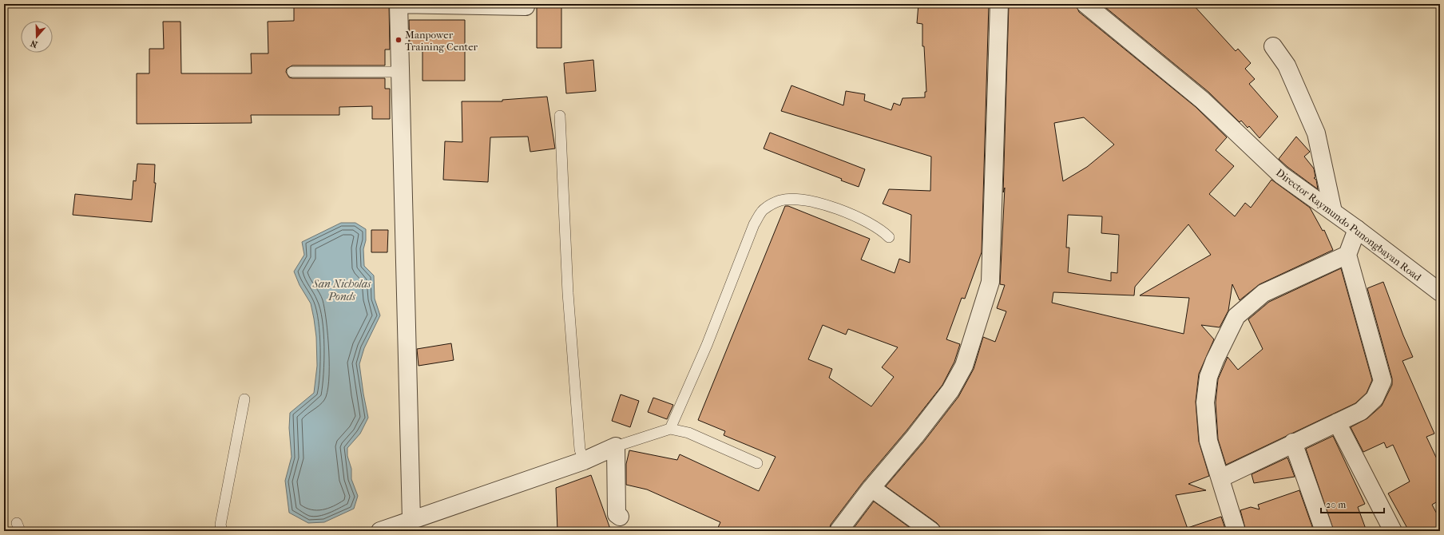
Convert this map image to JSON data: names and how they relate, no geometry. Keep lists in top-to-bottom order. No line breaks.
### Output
{"streets":{"street":["Director Raymundo Punongbayan Road"]},"water":["San Nicholas Ponds"],"places":["Manpower Training Center"],"scale_bar":"20 m","north":"bottom"}
